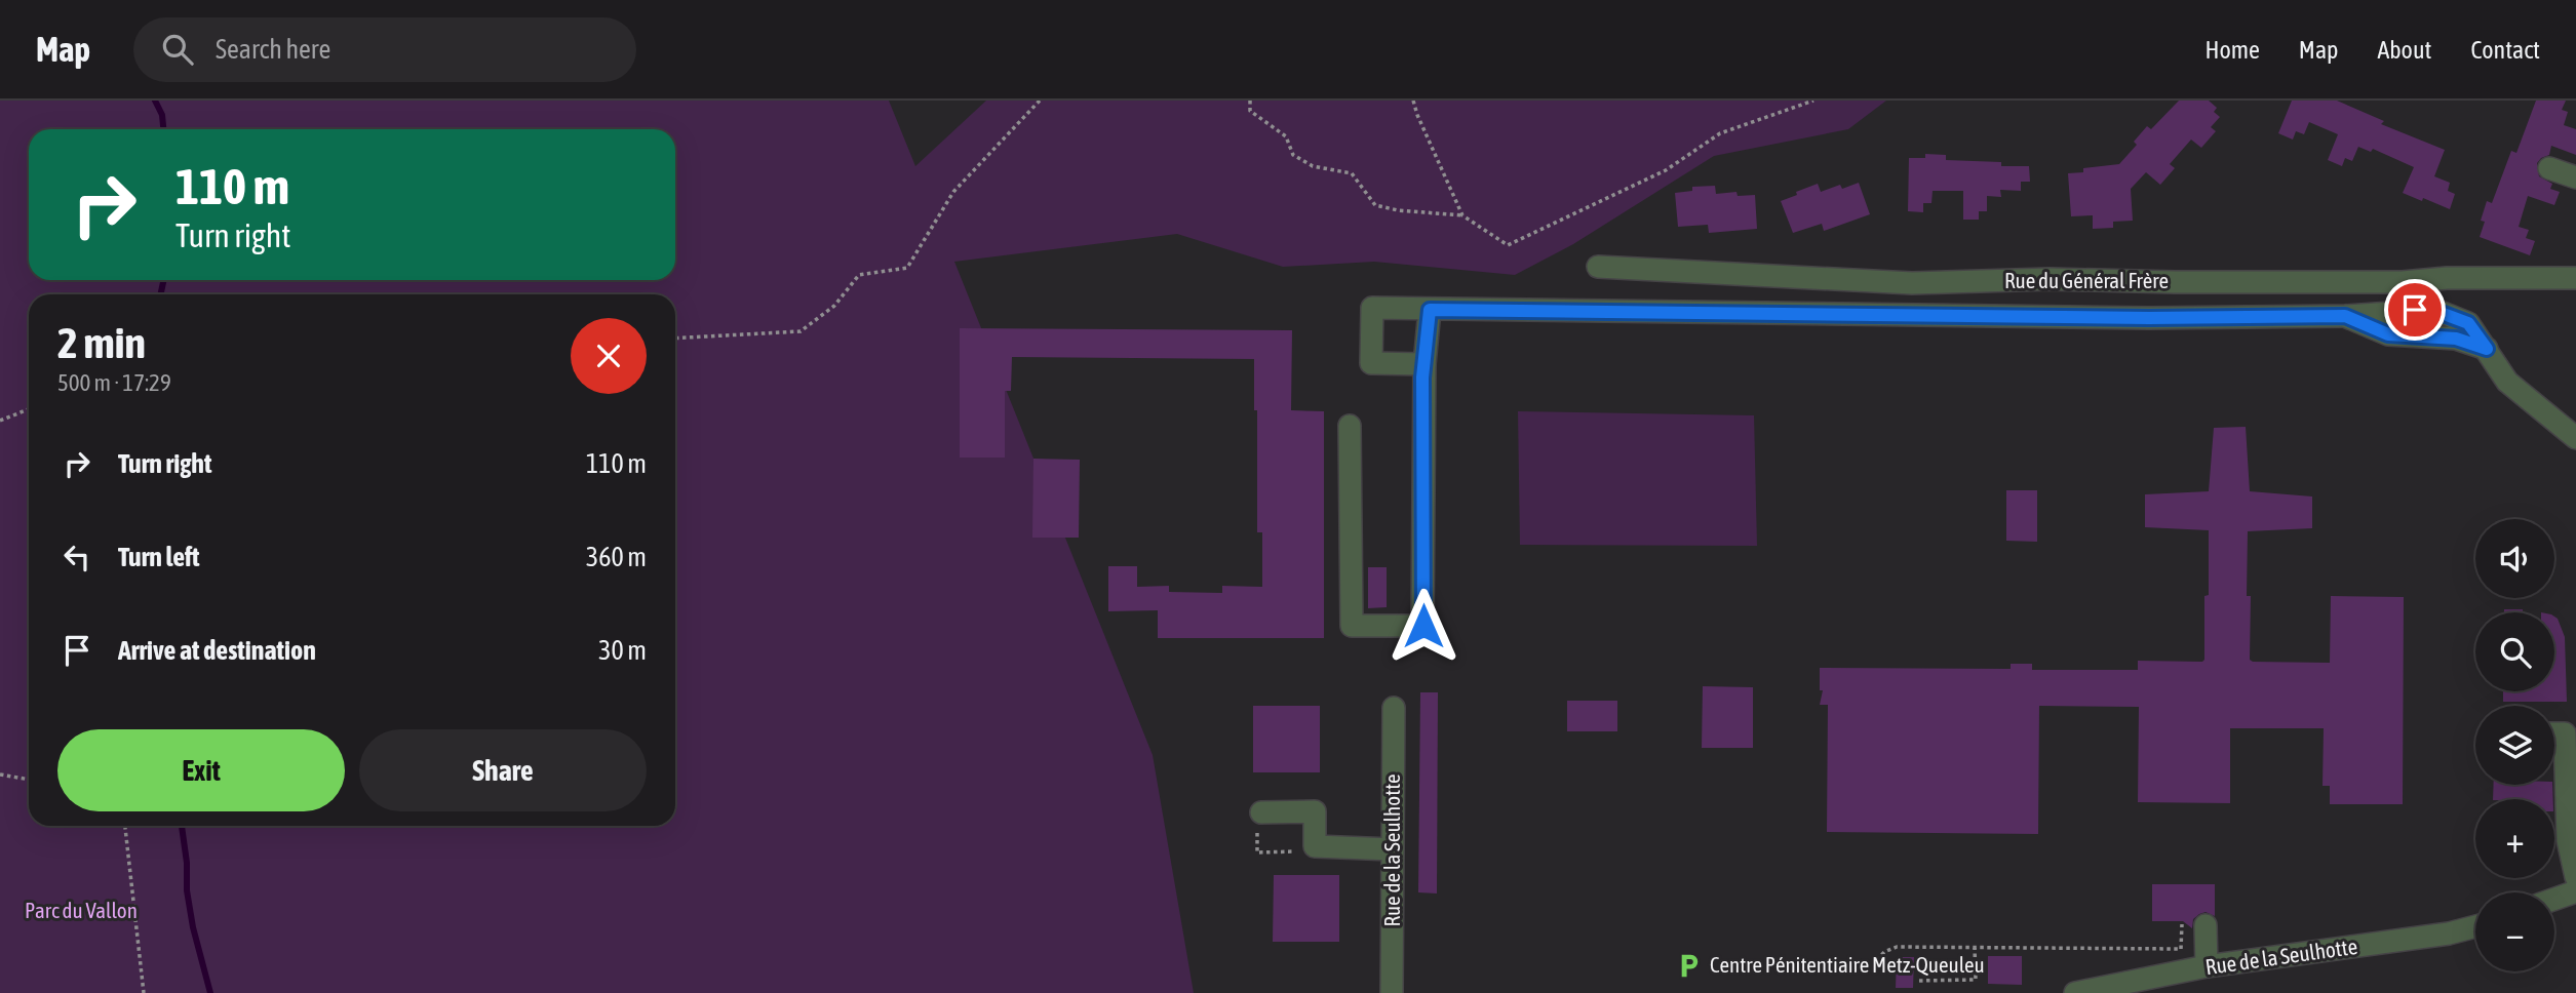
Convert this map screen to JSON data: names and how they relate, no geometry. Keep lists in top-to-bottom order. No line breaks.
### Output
{"streets":{"street":["Rue du Général Frère","Rue de la Seulhotte"]},"parks":["Parc du Vallon"],"places":{"parking":["Centre Pénitentiaire Metz-Queuleu"]},"page":{"header":"Map","search":"Search here","nav":["Home","Map","About","Contact"],"turn":["110 m","Turn right"],"heading":["2 min","500 m · 17:29"],"list":[{"name":"Turn right","value":"110 m"},{"name":"Turn left","value":"360 m"},{"name":"Arrive at destination","value":"30 m"}],"map_buttons":["+","−"],"buttons":["Exit","Share"]}}
